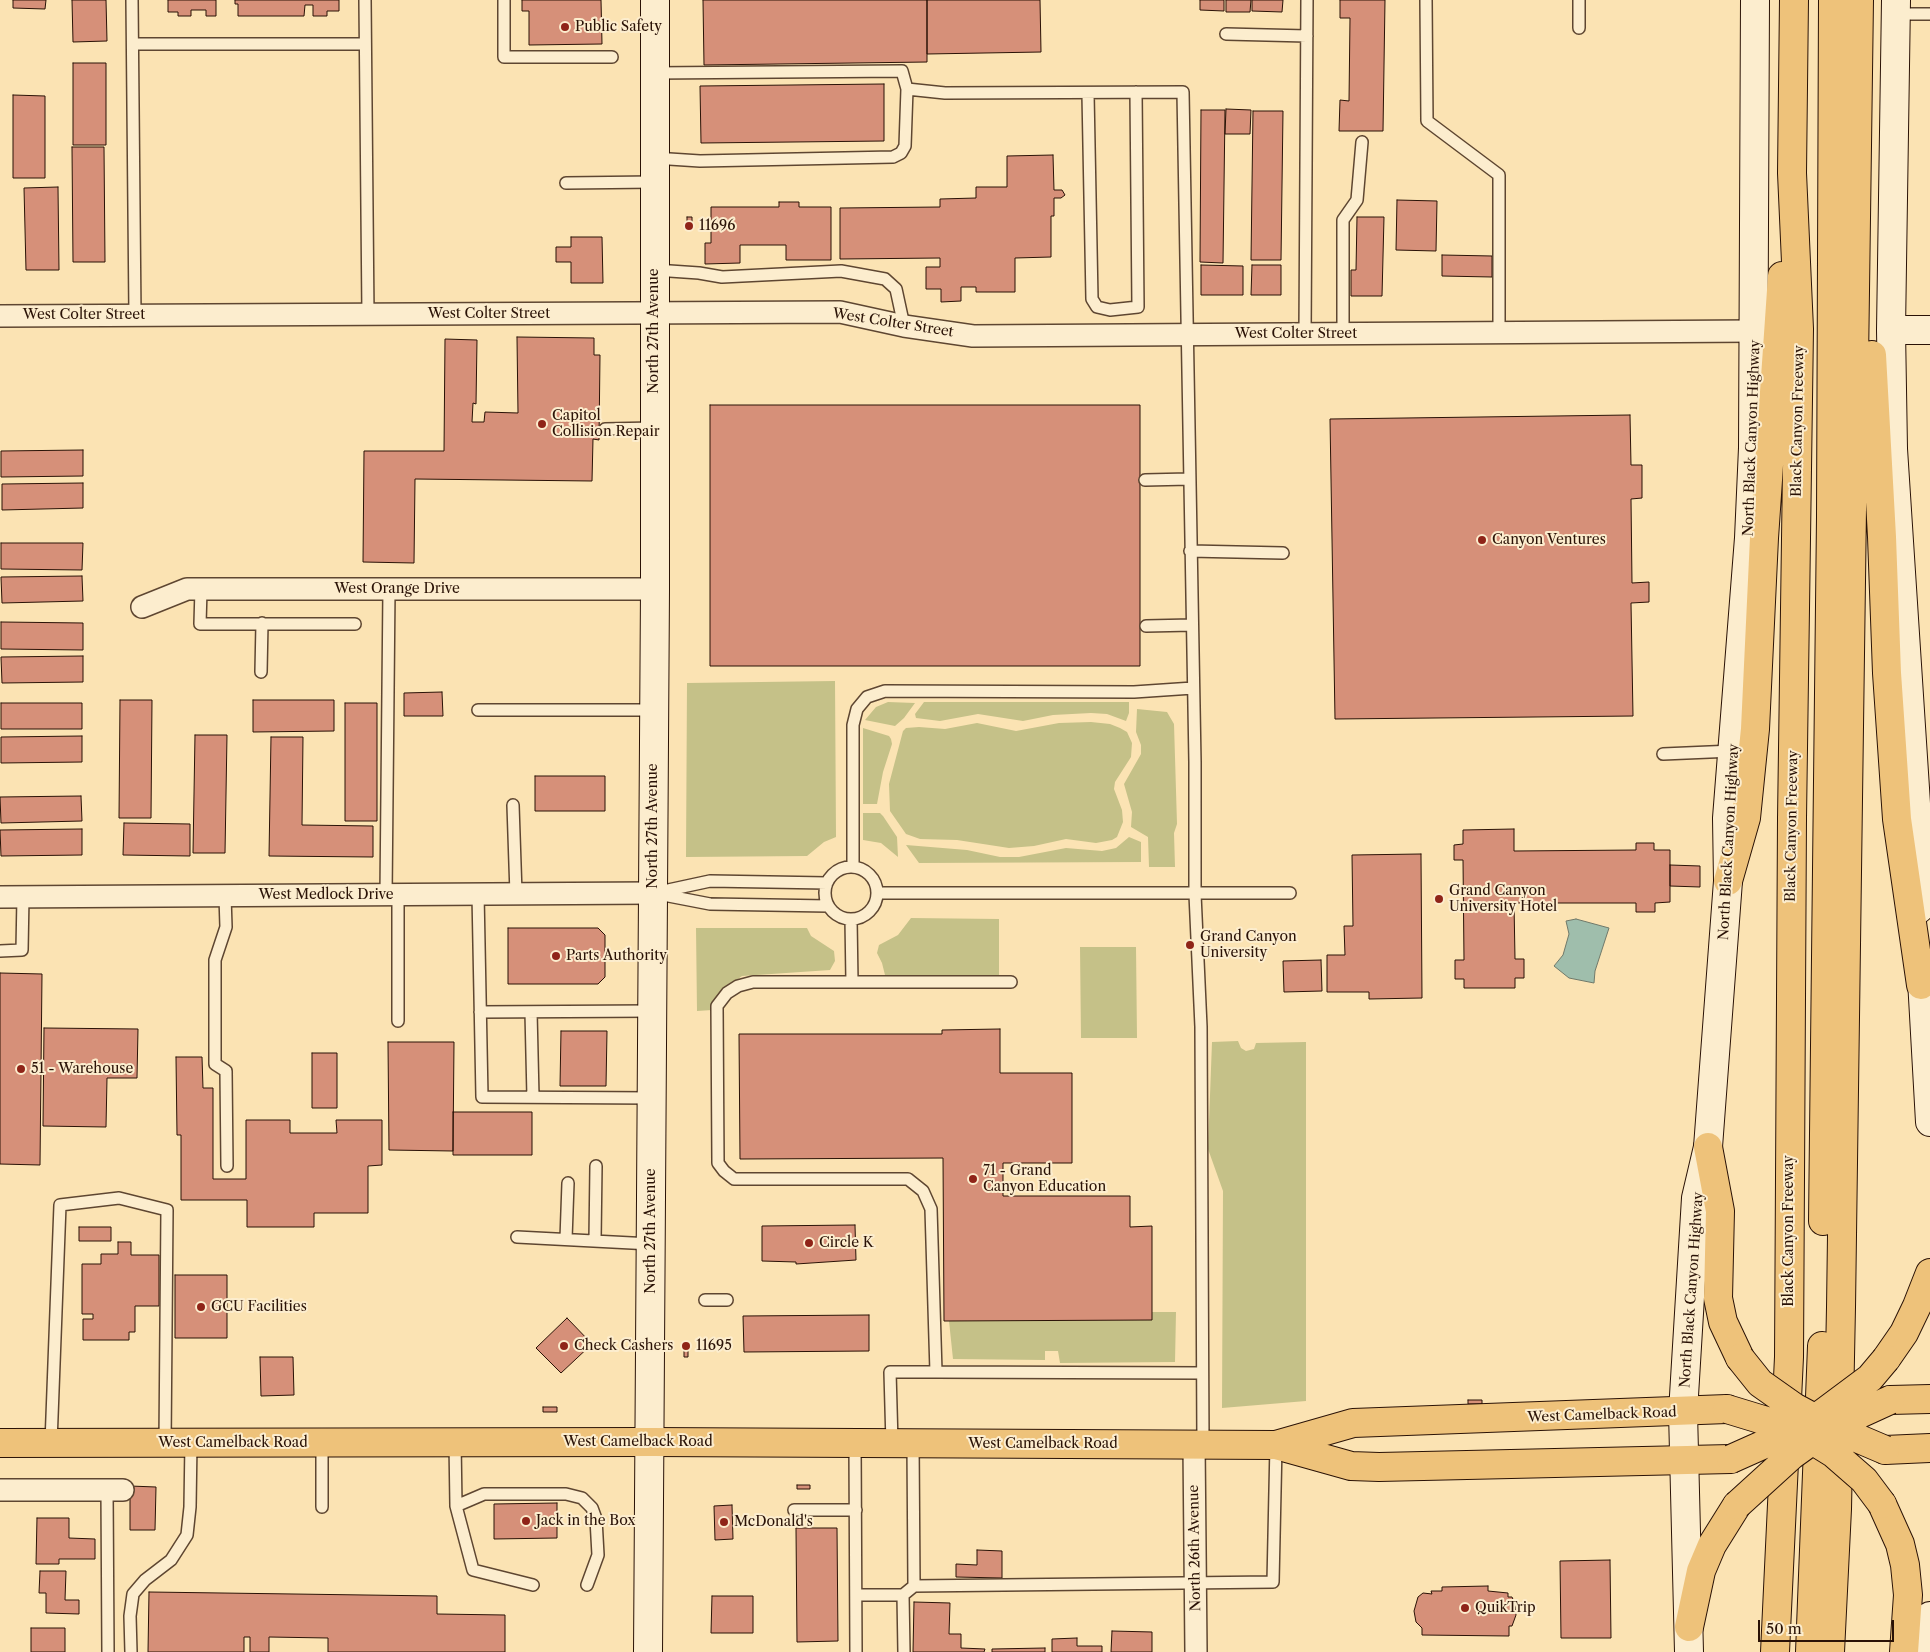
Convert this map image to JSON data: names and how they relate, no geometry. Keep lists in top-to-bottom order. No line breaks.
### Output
{"streets":{"main road":["North 27th Avenue","Black Canyon Freeway","North Black Canyon Highway","West Camelback Road"],"street":["West Colter Street","West Orange Drive","West Medlock Drive","North 26th Avenue"]},"crossings":[["West Colter Street","North 27th Avenue"],["West Colter Street","North Black Canyon Highway"],["North 27th Avenue","West Orange Drive"],["North 27th Avenue","West Medlock Drive"],["North 27th Avenue","West Camelback Road"],["North Black Canyon Highway","West Camelback Road"],["West Camelback Road","North 26th Avenue"]],"places":["Public Safety","11696","Capitol Collision Repair","Canyon Ventures","Grand Canyon University Hotel","Grand Canyon University","Parts Authority","51 - Warehouse","71 - Grand Canyon Education","Circle K","GCU Facilities","Check Cashers","11695","Jack in the Box","McDonald's","QuikTrip"],"scale_bar":"50 m"}
